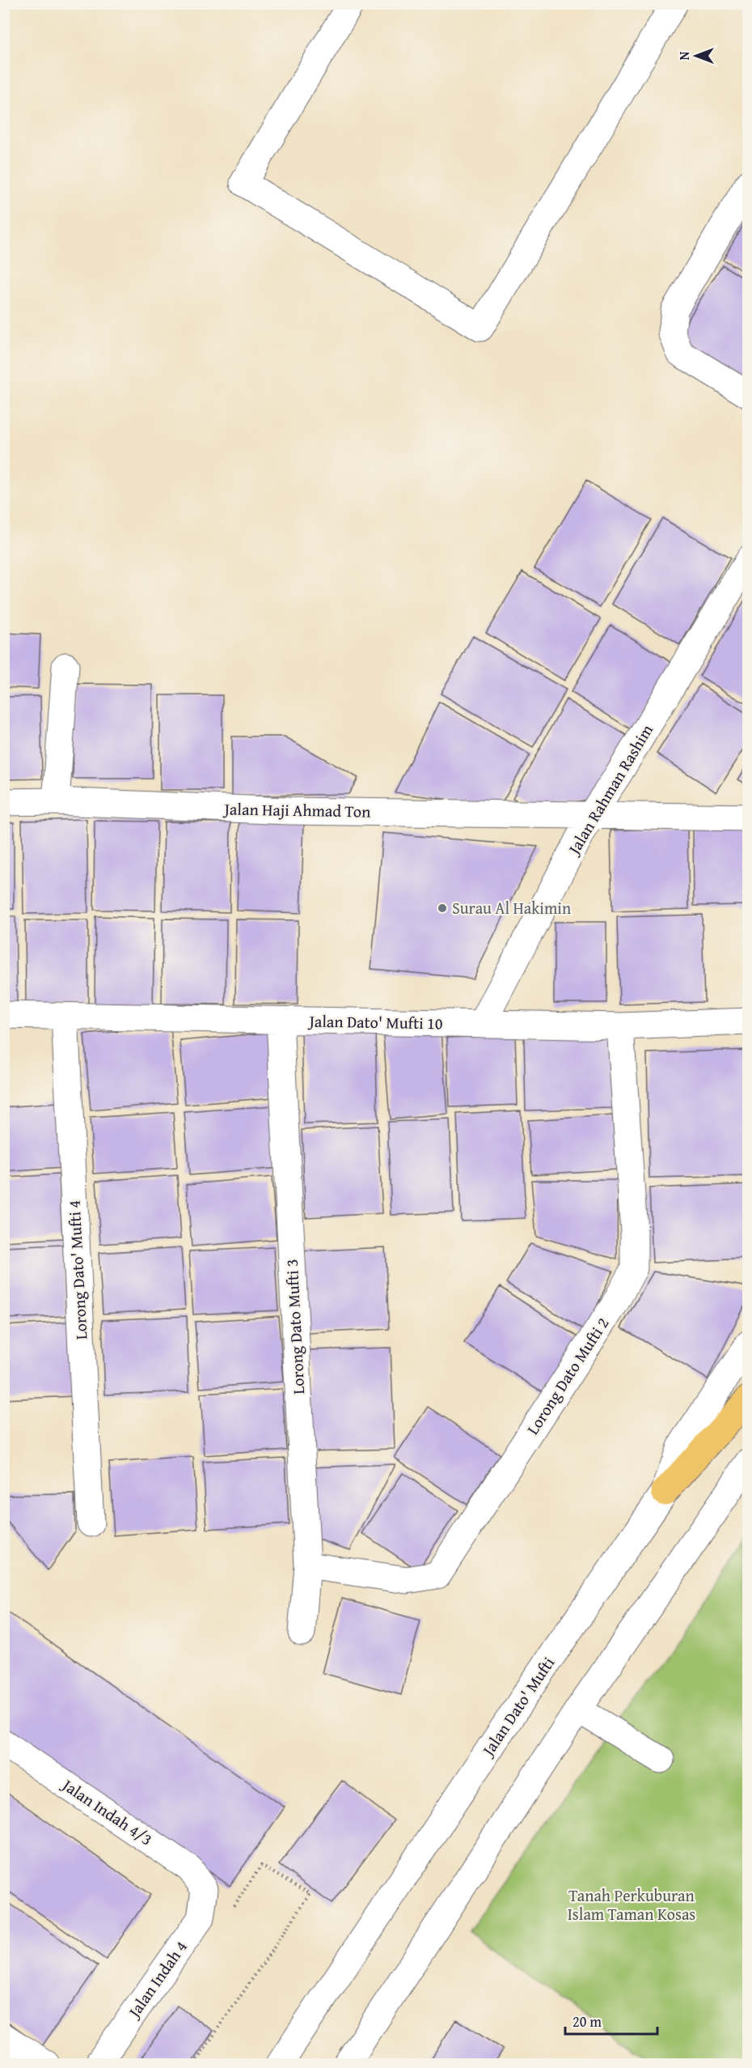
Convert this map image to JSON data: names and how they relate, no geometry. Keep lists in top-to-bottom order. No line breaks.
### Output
{"streets":{"street":["Jalan Rahman Rashim","Jalan Haji Ahmad Ton","Jalan Dato' Mufti 10","Lorong Dato' Mufti 4","Lorong Dato Mufti 3","Lorong Dato Mufti 2","Jalan Dato' Mufti","Jalan Indah 4/3","Jalan Indah 4"]},"crossings":[["Jalan Rahman Rashim","Jalan Haji Ahmad Ton"],["Jalan Rahman Rashim","Jalan Dato' Mufti 10"],["Jalan Dato' Mufti 10","Lorong Dato' Mufti 4"],["Jalan Dato' Mufti 10","Lorong Dato Mufti 3"],["Jalan Dato' Mufti 10","Lorong Dato Mufti 2"],["Lorong Dato Mufti 3","Lorong Dato Mufti 2"],["Jalan Indah 4/3","Jalan Indah 4"]],"parks":["Tanah Perkuburan Islam Taman Kosas"],"places":["Surau Al Hakimin"],"scale_bar":"20 m","north":"left"}
